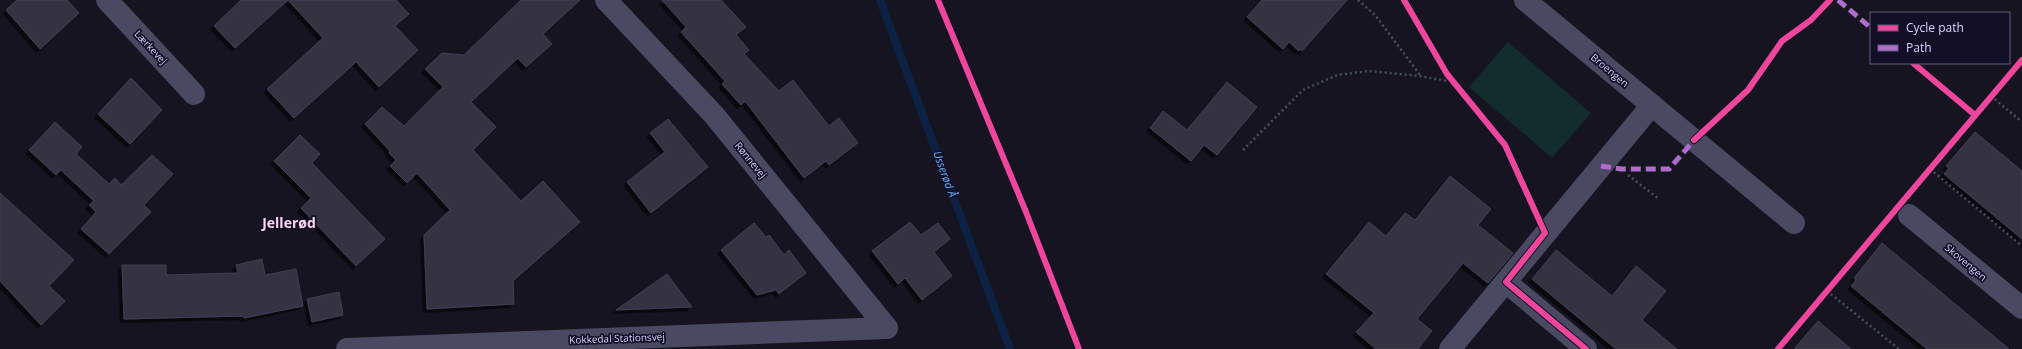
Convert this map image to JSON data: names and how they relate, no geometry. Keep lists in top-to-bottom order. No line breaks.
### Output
{"streets":{"street":["Lærkevej","Broengen","Rønnevej","Skovengen","Kokkedal Stationsvej"]},"crossings":[["Rønnevej","Kokkedal Stationsvej"]],"districts":["Jellerød"],"water":["Usserød Å"],"legend":["Cycle path","Path"]}
